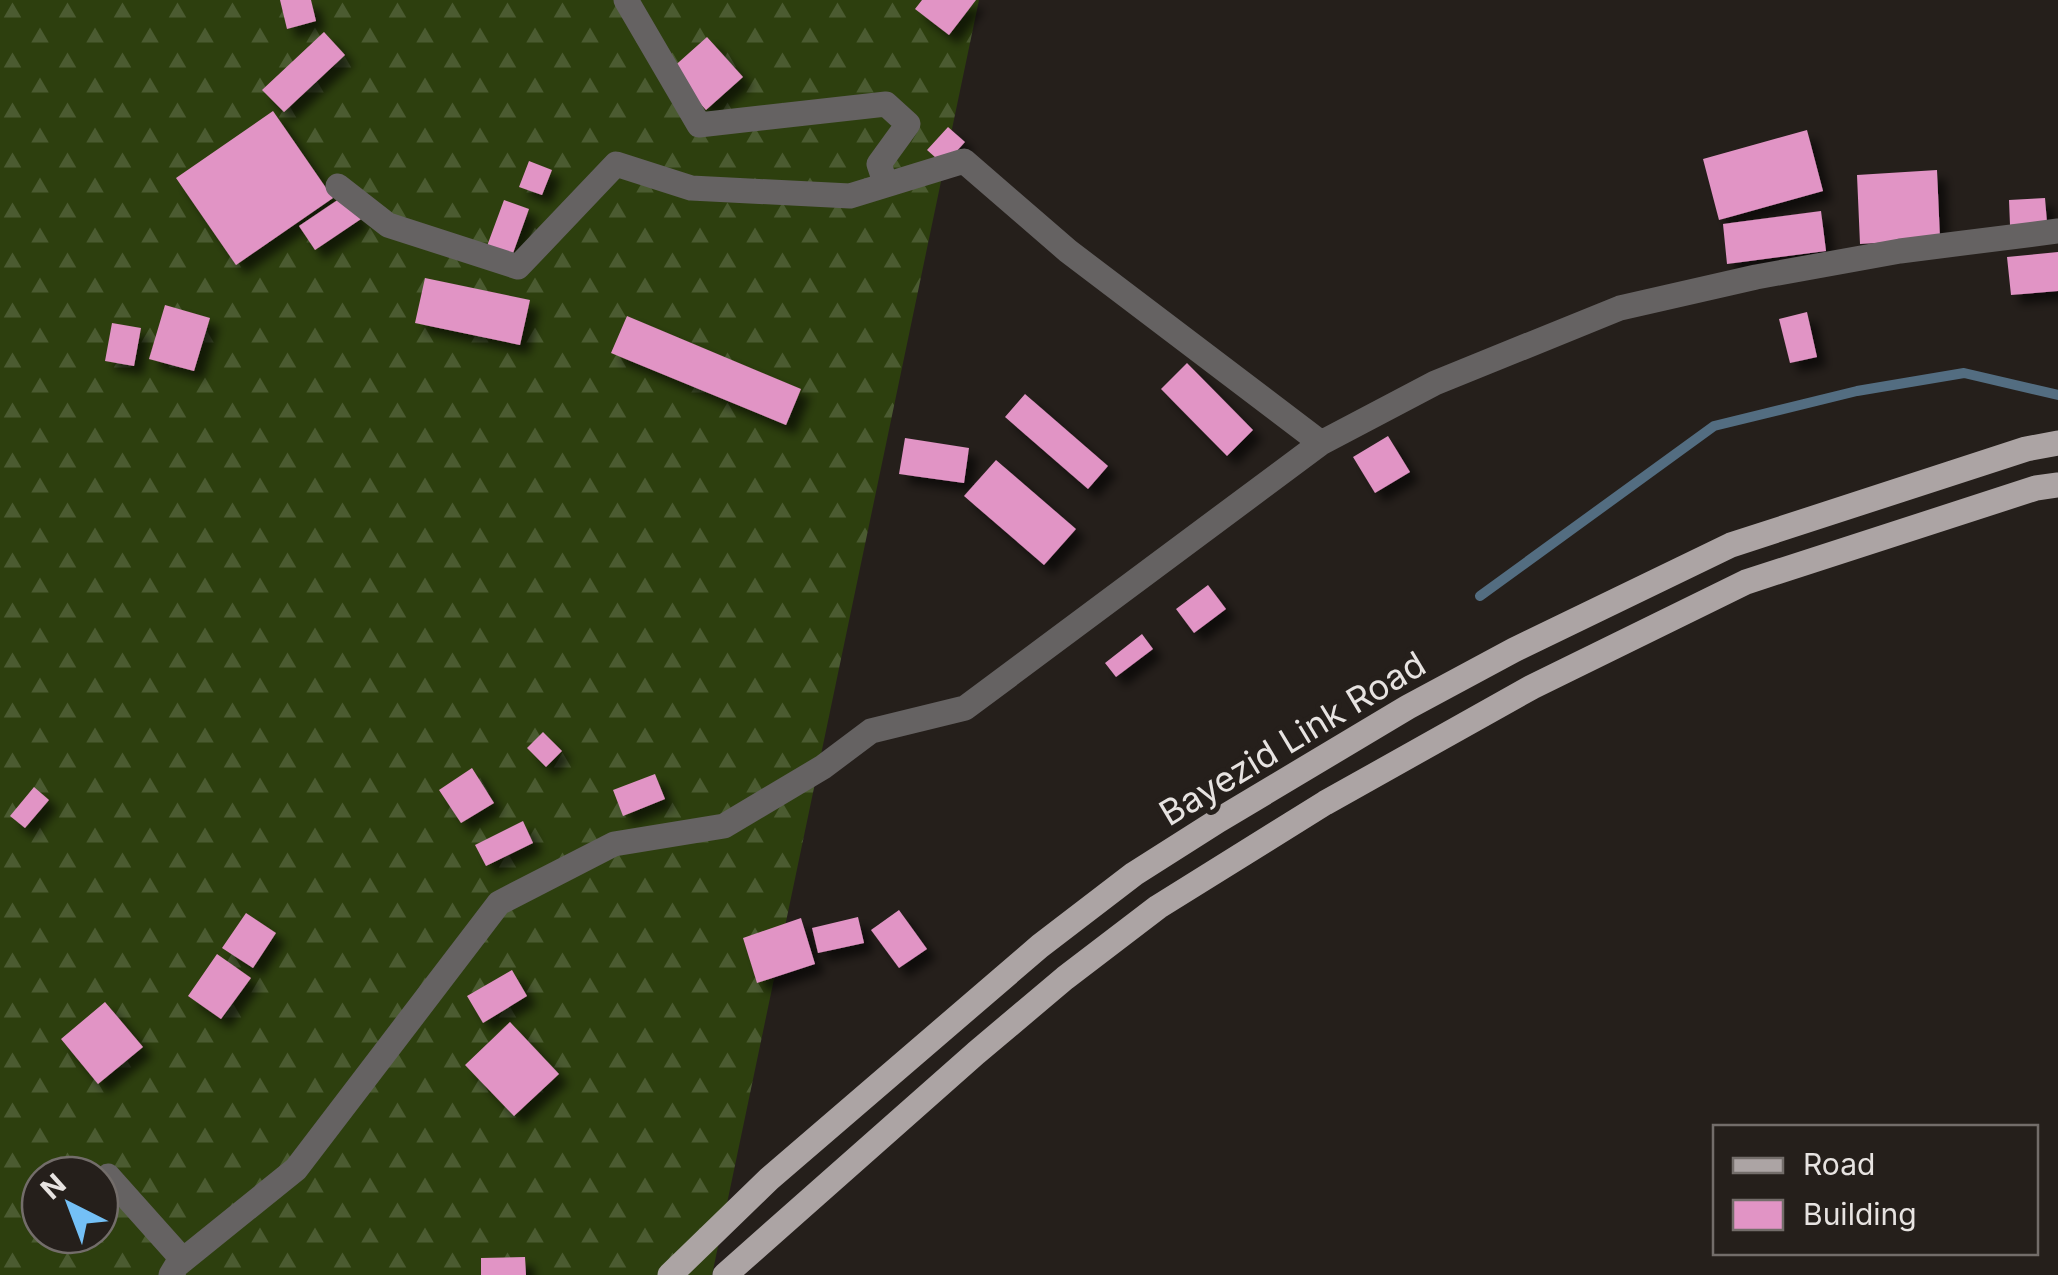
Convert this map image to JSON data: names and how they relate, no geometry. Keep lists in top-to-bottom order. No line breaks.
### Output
{"streets":{"main road":["Bayezid Link Road"]},"legend":["Road","Building"],"north":"top left"}
